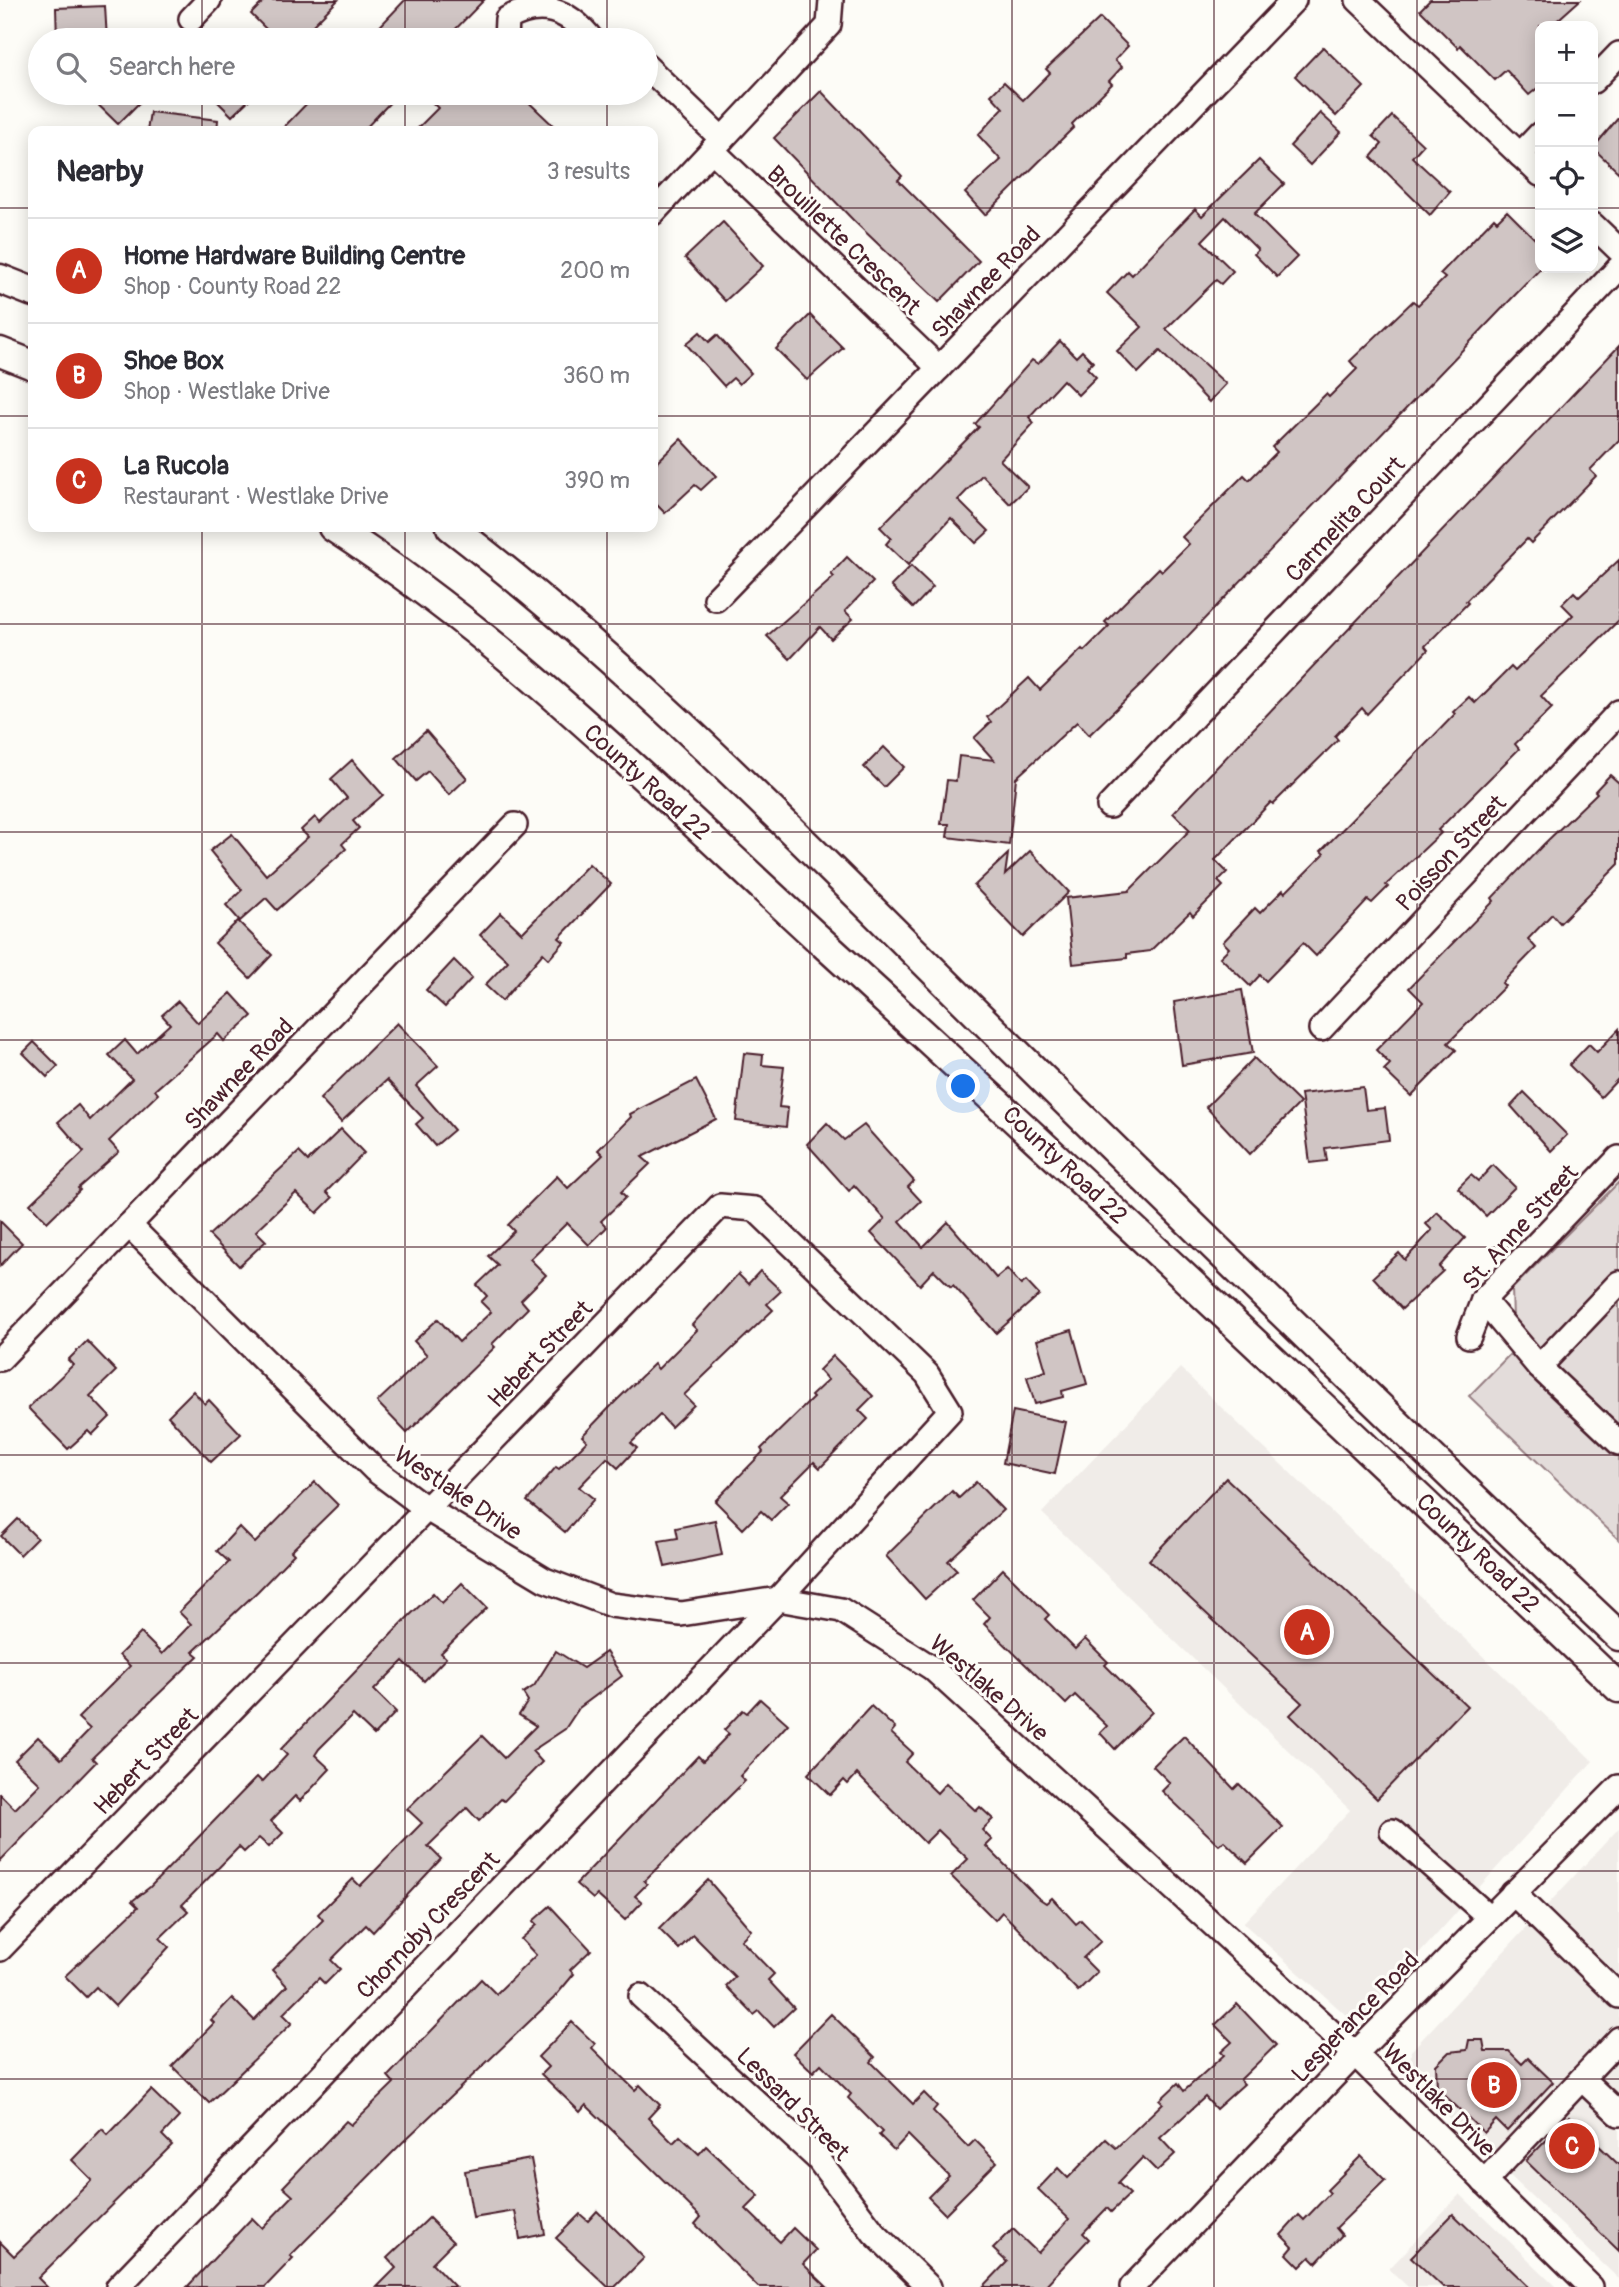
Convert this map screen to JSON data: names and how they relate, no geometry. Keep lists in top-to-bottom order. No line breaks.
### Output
{"streets":{"main road":["County Road 22"],"street":["Brouillette Crescent","Shawnee Road","Carmelita Court","Poisson Street","St. Anne Street","Hebert Street","Westlake Drive","Chornoby Crescent","Lesperance Road","Lessard Street"]},"crossings":[["Brouillette Crescent","Shawnee Road"],["Shawnee Road","Westlake Drive"],["Hebert Street","Westlake Drive"],["Hebert Street","Chornoby Crescent"],["Westlake Drive","Chornoby Crescent"],["Westlake Drive","Lesperance Road"]],"page":{"map_buttons":["+","−"],"search":"Search here","heading":["Nearby","3 results"],"list":[{"mark":"A","name":"Home Hardware Building Centre","note":"Shop · County Road 22","value":"200 m"},{"mark":"B","name":"Shoe Box","note":"Shop · Westlake Drive","value":"360 m"},{"mark":"C","name":"La Rucola","note":"Restaurant · Westlake Drive","value":"390 m"}],"pins":["A","B","C"]}}
